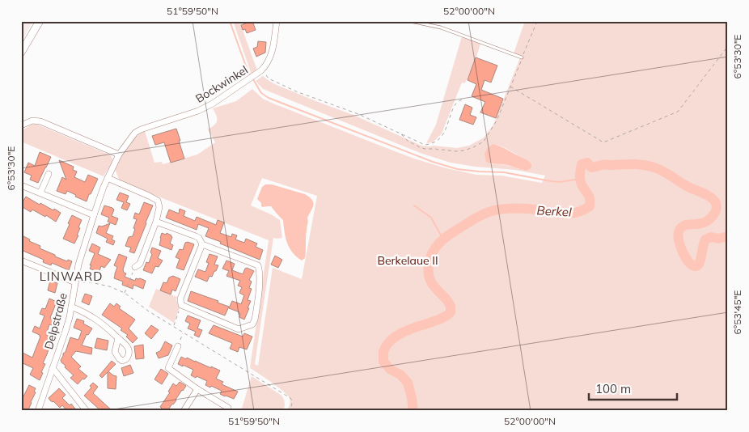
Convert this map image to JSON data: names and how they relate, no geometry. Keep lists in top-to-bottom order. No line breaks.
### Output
{"streets":{"street":["Bockwinkel","Delpstraße"]},"crossings":[["Bockwinkel","Delpstraße"]],"districts":["LINWARD"],"water":["Berkel"],"parks":["Berkelaue II"],"scale_bar":"100 m","coordinates":["51°59'50\"N","52°00'00\"N","6°53'30\"E","6°53'45\"E"]}
